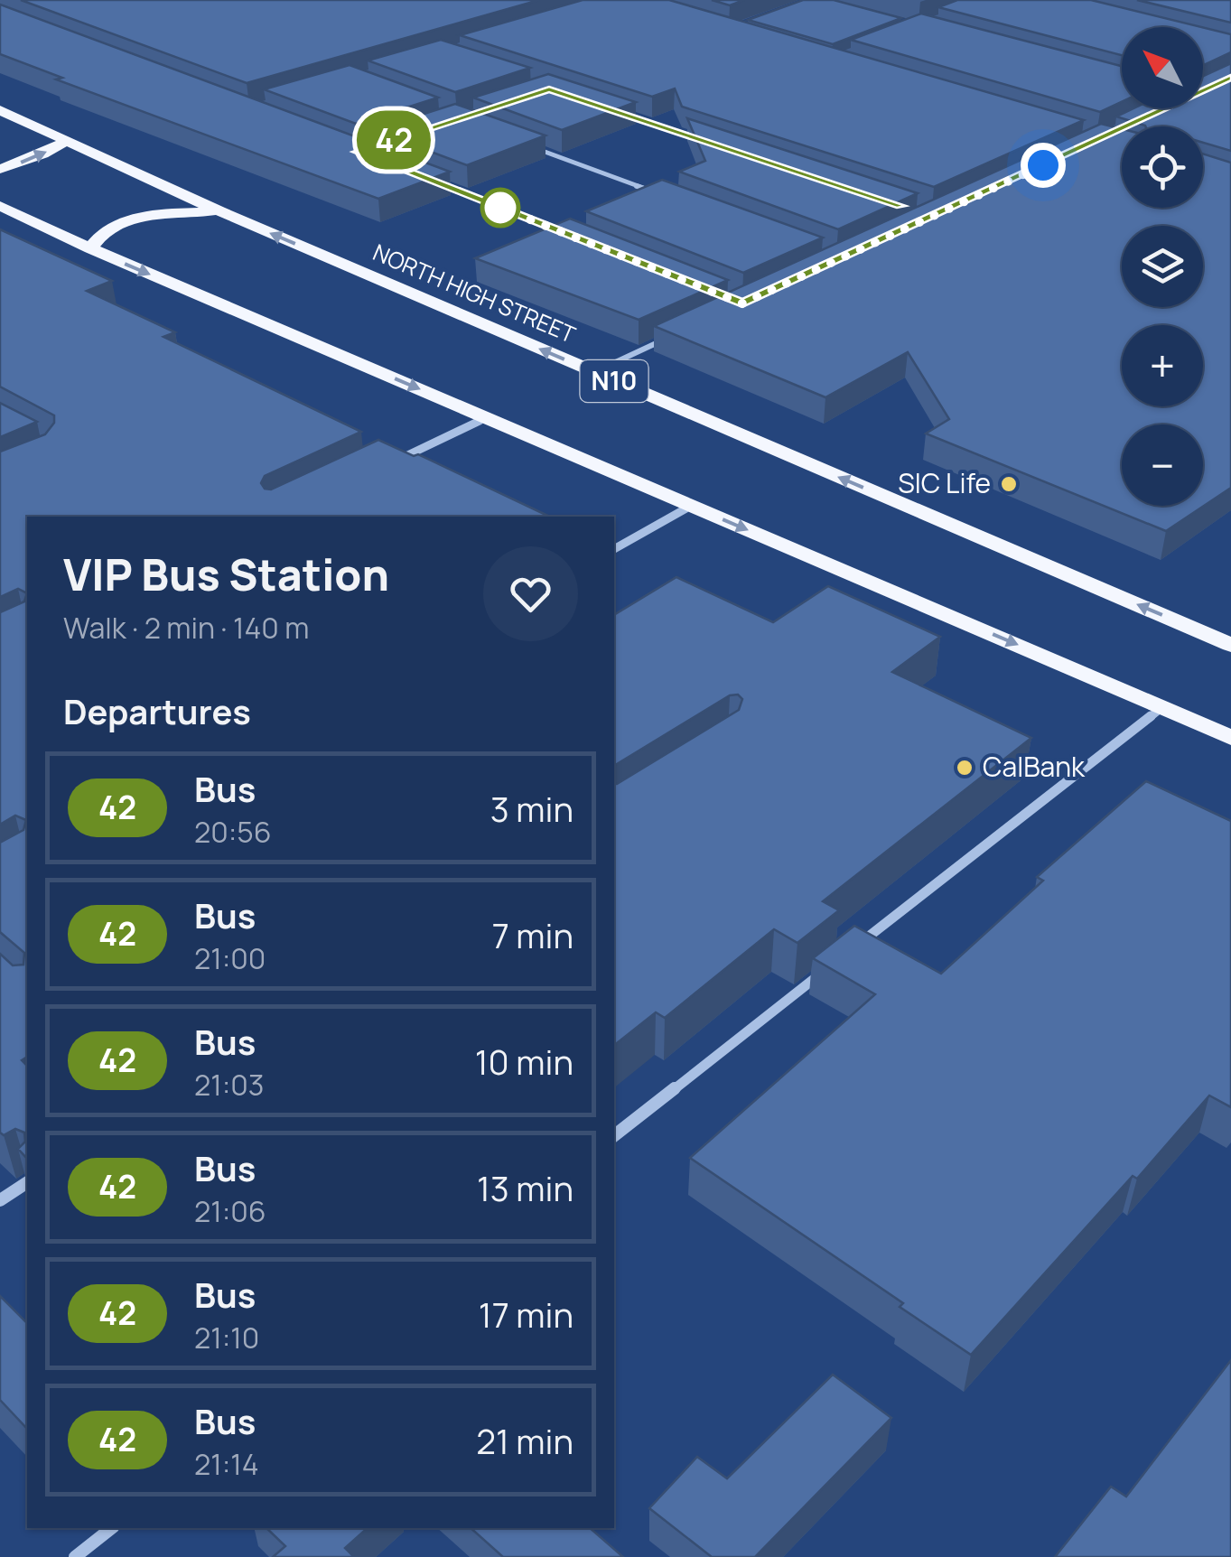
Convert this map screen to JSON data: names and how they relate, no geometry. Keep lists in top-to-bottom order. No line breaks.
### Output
{"streets":{"highway":["NORTH HIGH STREET","N10"]},"places":["SIC Life","CalBank"],"lines":["bus line 42"],"north":"top left","page":{"on_map":"42","map_buttons":["+","−"],"heading":[["VIP Bus Station","Walk · 2 min · 140 m"],"Departures"],"list":[{"mark":"42","name":"Bus","note":"20:56","value":"3 min"},{"mark":"42","name":"Bus","note":"21:00","value":"7 min"},{"mark":"42","name":"Bus","note":"21:03","value":"10 min"},{"mark":"42","name":"Bus","note":"21:06","value":"13 min"},{"mark":"42","name":"Bus","note":"21:10","value":"17 min"},{"mark":"42","name":"Bus","note":"21:14","value":"21 min"}]}}
